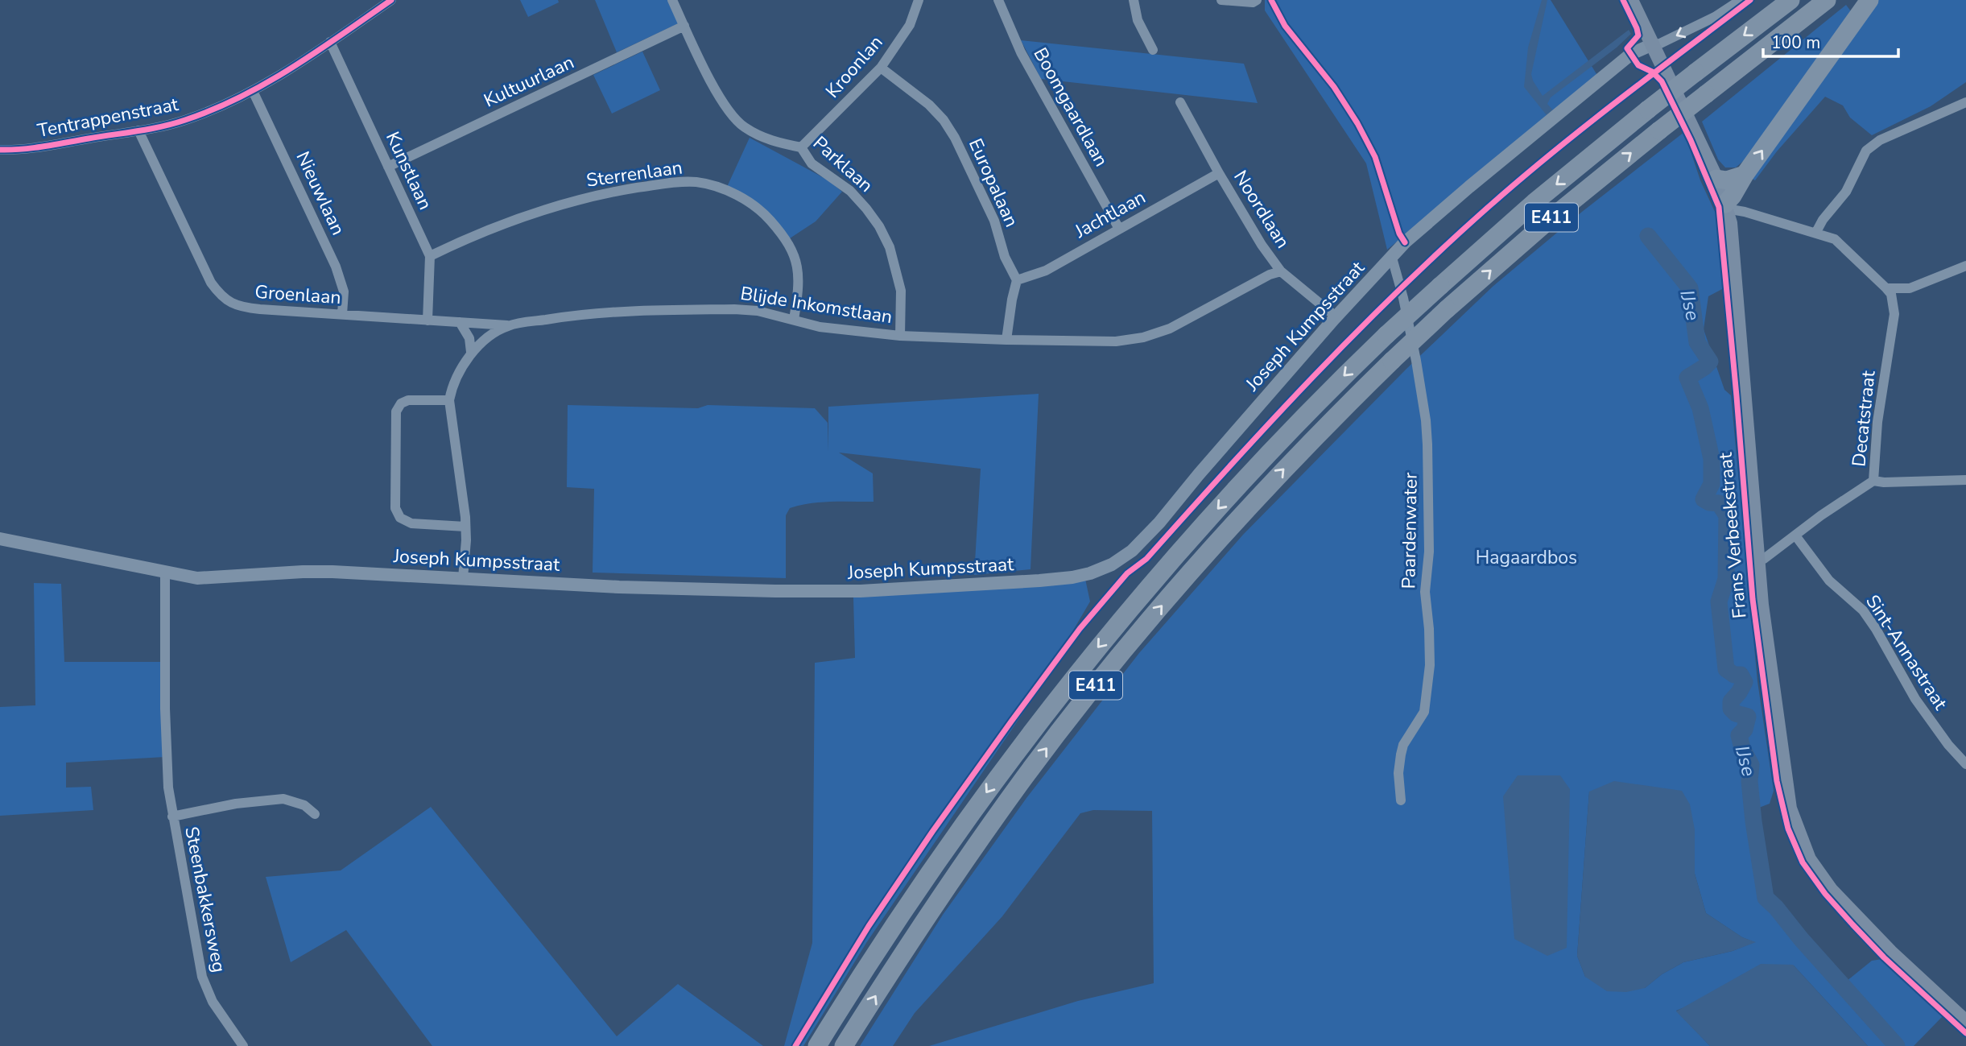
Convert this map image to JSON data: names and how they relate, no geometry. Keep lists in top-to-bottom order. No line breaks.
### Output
{"streets":{"highway":["E411"],"main road":["Frans Verbeekstraat"],"street":["Kroonlan","Kultuurlaan","Boomgaardlaan","Tentrappenstraat","Parklaan","Kunstlaan","Sterrenlaan","Europalaan","Nieuwlaan","Noordlaan","Jachtlaan","Groenlaan","Blijde Inkomstlaan","Joseph Kumpsstraat","Decatstraat","Paardenwater","Sint-Annastraat","Steenbakkersweg"]},"crossings":[["Kroonlan","Parklaan"],["Kroonlan","Europalaan"],["Kultuurlaan","Parklaan"],["Kultuurlaan","Kunstlaan"],["Boomgaardlaan","Jachtlaan"],["Tentrappenstraat","Kunstlaan"],["Tentrappenstraat","Nieuwlaan"],["Tentrappenstraat","Groenlaan"],["Parklaan","Blijde Inkomstlaan"],["Kunstlaan","Sterrenlaan"],["Kunstlaan","Groenlaan"],["Sterrenlaan","Blijde Inkomstlaan"],["Europalaan","Jachtlaan"],["Nieuwlaan","Groenlaan"],["Noordlaan","Jachtlaan"],["Noordlaan","Blijde Inkomstlaan"],["Noordlaan","Joseph Kumpsstraat"],["Groenlaan","Blijde Inkomstlaan"],["Blijde Inkomstlaan","Joseph Kumpsstraat"],["Joseph Kumpsstraat","Paardenwater"],["Joseph Kumpsstraat","Frans Verbeekstraat"],["Joseph Kumpsstraat","Steenbakkersweg"],["Decatstraat","Frans Verbeekstraat"],["Decatstraat","Sint-Annastraat"]],"water":["IJse"],"parks":["Hagaardbos"],"scale_bar":"100 m"}
